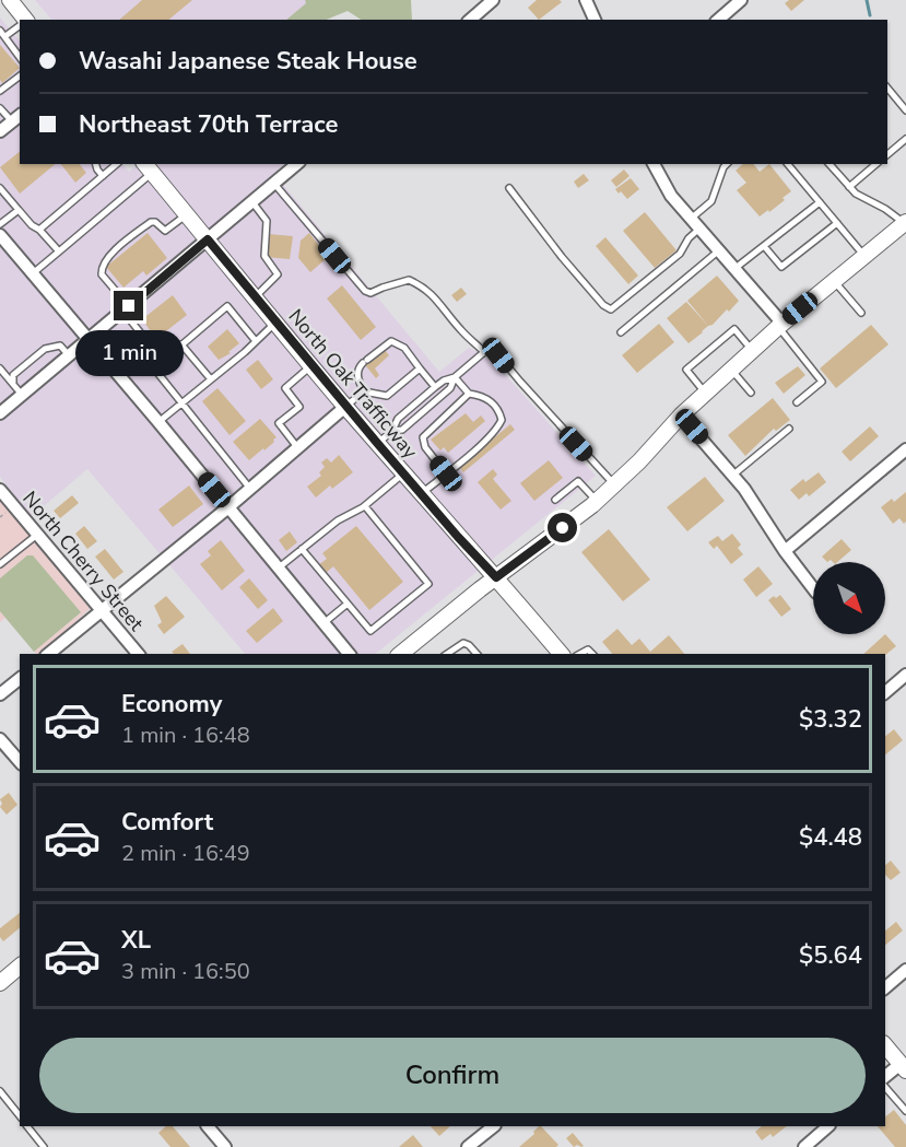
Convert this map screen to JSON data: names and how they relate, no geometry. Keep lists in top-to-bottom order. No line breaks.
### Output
{"streets":{"main road":["North Oak Trafficway"],"street":["North Cherry Street"]},"north":"bottom right","page":{"banner":["Wasahi Japanese Steak House","Northeast 70th Terrace"],"bubble":"1 min","list":[{"name":"Economy","note":"1 min · 16:48","value":"$3.32"},{"name":"Comfort","note":"2 min · 16:49","value":"$4.48"},{"name":"XL","note":"3 min · 16:50","value":"$5.64"}],"buttons":"Confirm"}}
